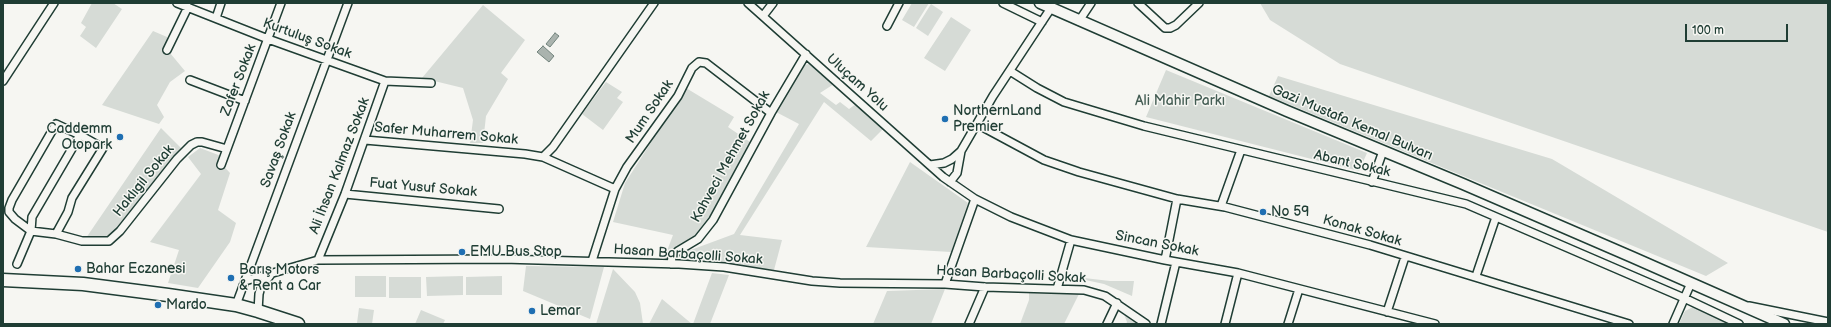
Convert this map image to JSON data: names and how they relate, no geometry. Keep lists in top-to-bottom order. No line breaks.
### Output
{"streets":{"main road":["Gazi Mustafa Kemal Bulvarı"],"street":["Kurtuluş Sokak","Zafer Sokak","Uluçam Yolu","Mum Sokak","Safer Muharrem Sokak","Savaş Sokak","Kahveci Mehmet Sokak","Abant Sokak","Ali İhsan Kalmaz Sokak","Haklıgil Sokak","Fuat Yusuf Sokak","Konak Sokak","Sincan Sokak","Hasan Barbaçolli Sokak"]},"crossings":[["Kurtuluş Sokak","Zafer Sokak"],["Kurtuluş Sokak","Savaş Sokak"],["Kurtuluş Sokak","Ali İhsan Kalmaz Sokak"],["Zafer Sokak","Haklıgil Sokak"],["Uluçam Yolu","Kahveci Mehmet Sokak"],["Uluçam Yolu","Sincan Sokak"],["Mum Sokak","Safer Muharrem Sokak"],["Mum Sokak","Kahveci Mehmet Sokak"],["Mum Sokak","Hasan Barbaçolli Sokak"],["Safer Muharrem Sokak","Ali İhsan Kalmaz Sokak"],["Savaş Sokak","Hasan Barbaçolli Sokak"],["Kahveci Mehmet Sokak","Hasan Barbaçolli Sokak"],["Ali İhsan Kalmaz Sokak","Fuat Yusuf Sokak"],["Ali İhsan Kalmaz Sokak","Hasan Barbaçolli Sokak"]],"parks":["Ali Mahir Parkı"],"places":["NorthernLand Premier","Caddemm Otopark","No 59","EMU Bus Stop","Bahar Eczanesi","Barış Motors & Rent a Car","Mardo","Lemar"],"scale_bar":"100 m"}
